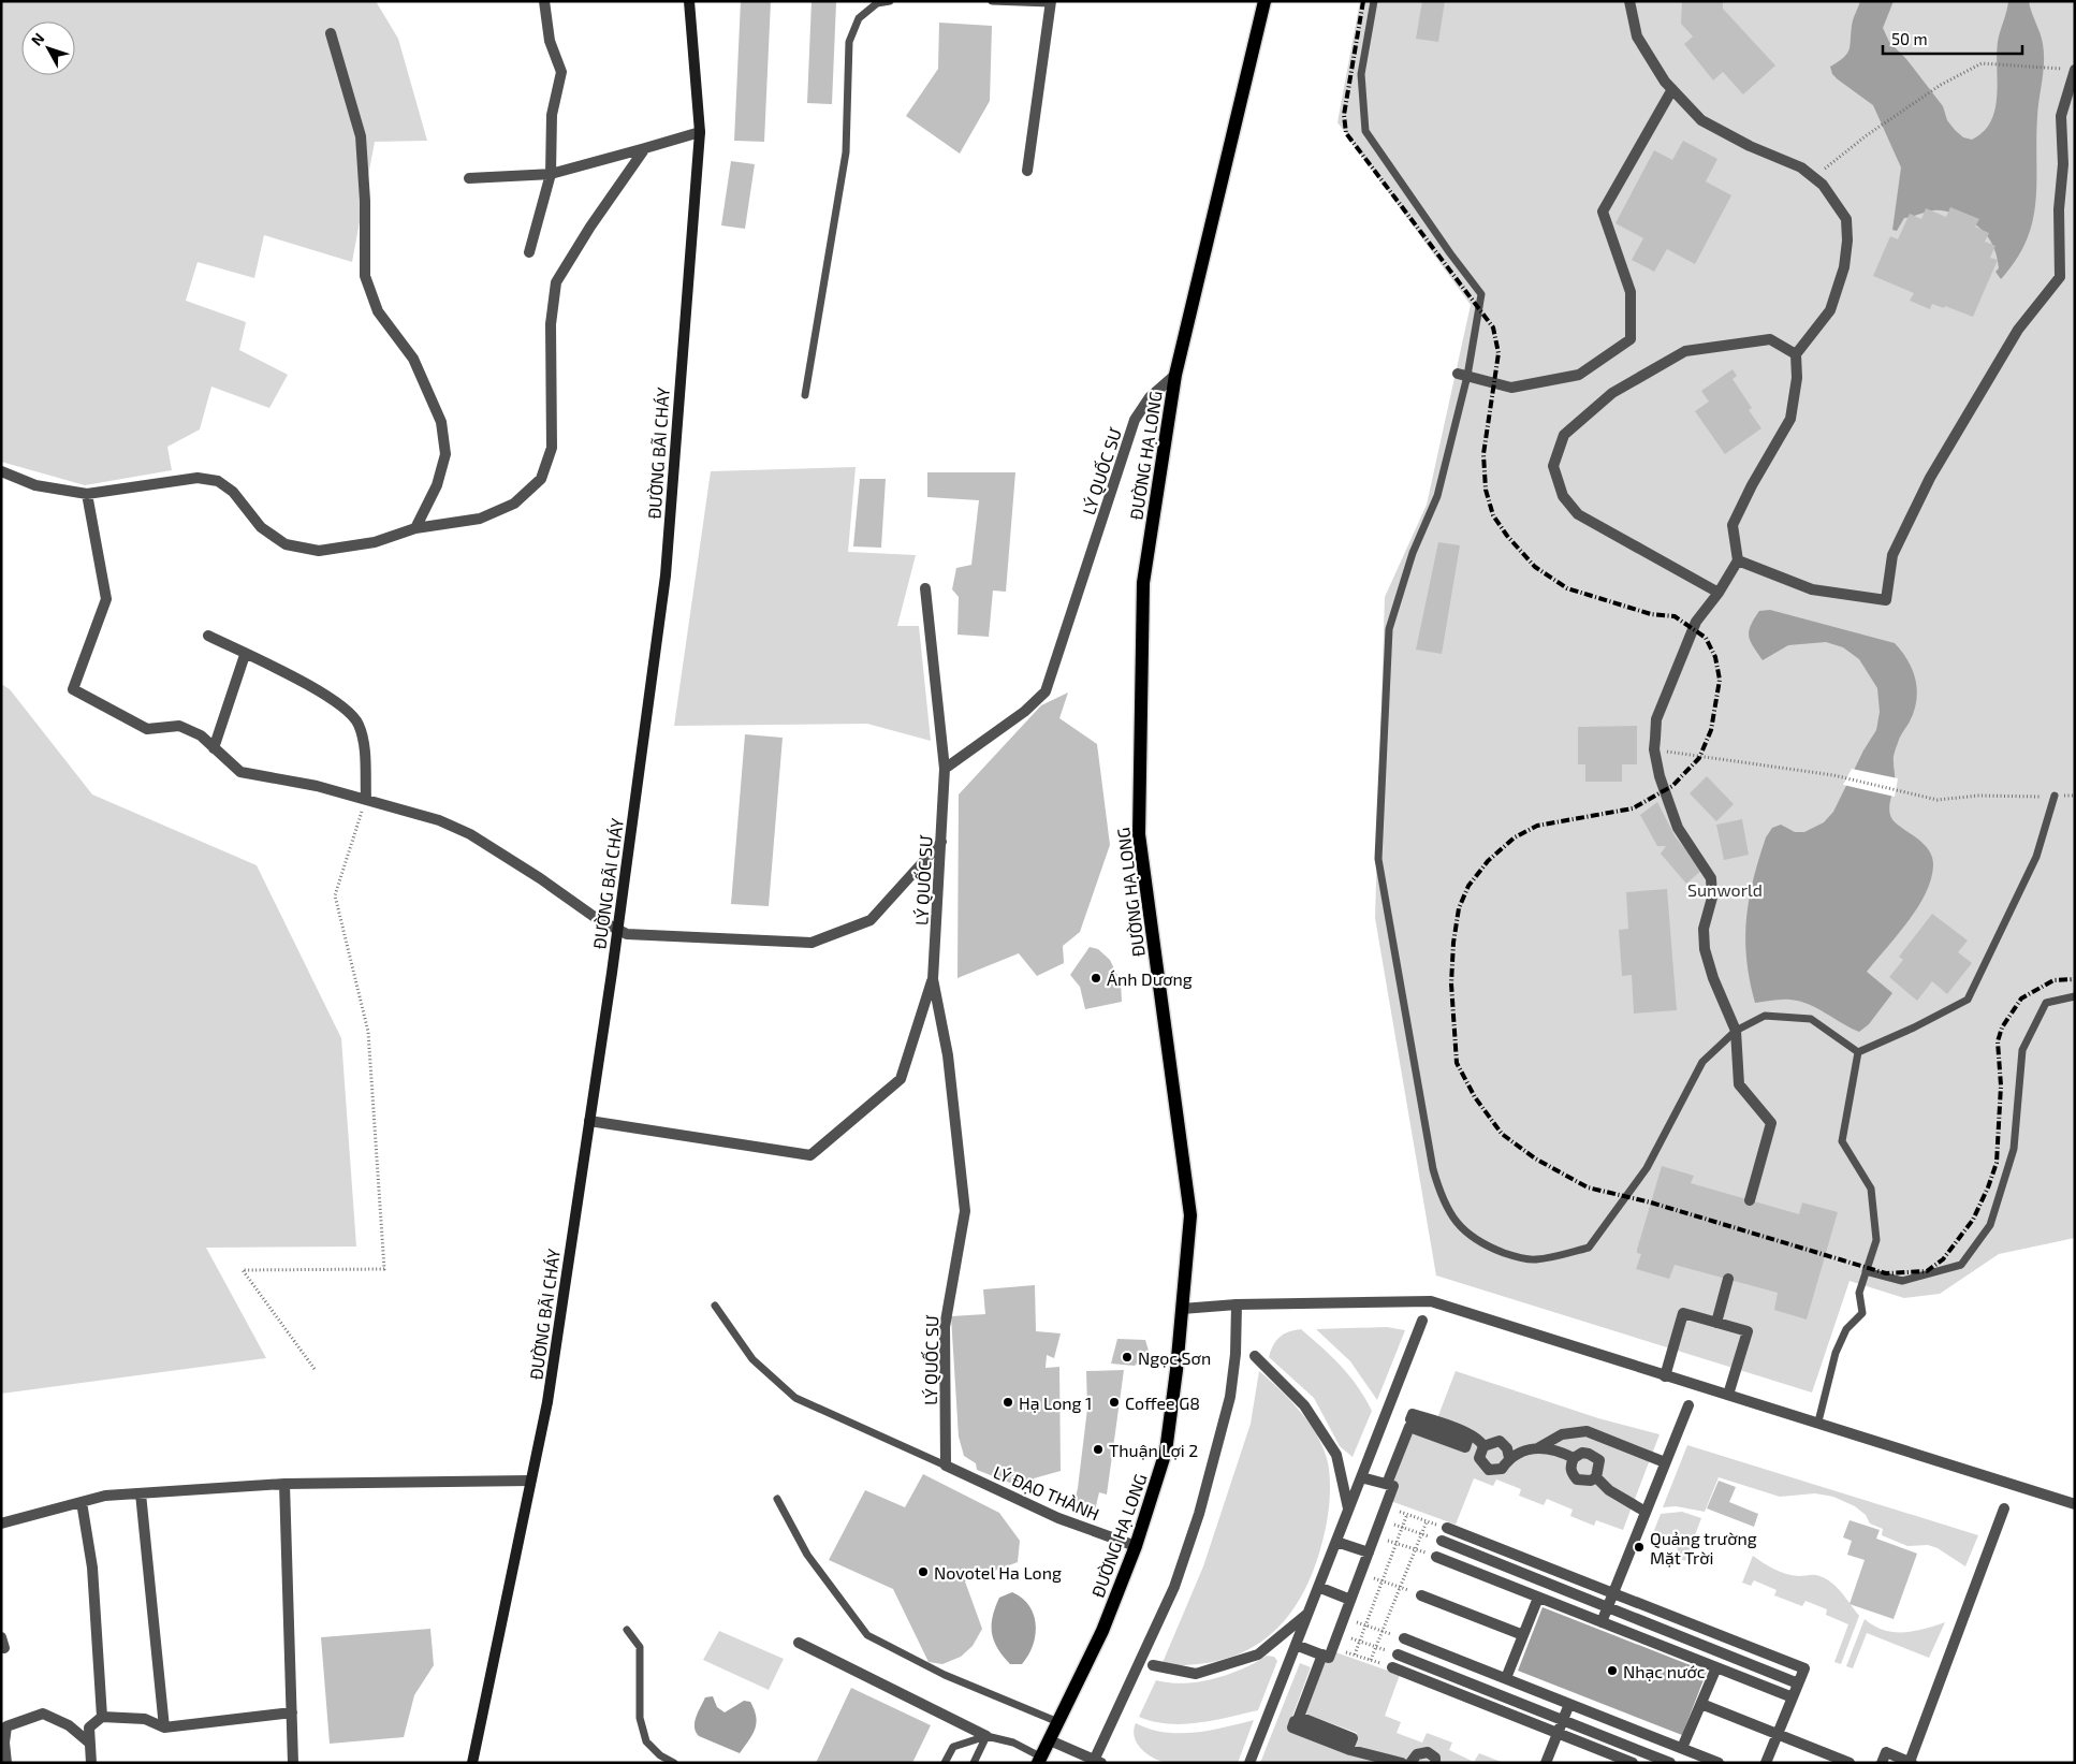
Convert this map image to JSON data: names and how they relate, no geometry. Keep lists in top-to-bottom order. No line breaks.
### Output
{"streets":{"main road":["ĐƯỜNG BÃI CHÁY","ĐƯỜNG HẠ LONG"],"street":["LÝ QUỐC SƯ","LÝ ĐẠO THÀNH"]},"crossings":[["ĐƯỜNG HẠ LONG","LÝ QUỐC SƯ"],["ĐƯỜNG HẠ LONG","LÝ ĐẠO THÀNH"],["LÝ QUỐC SƯ","LÝ ĐẠO THÀNH"]],"parks":["Sunworld"],"places":["Ánh Dương","Ngọc Sơn","Hạ Long 1","Coffee G8","Thuận Lợi 2","Quảng trường Mặt Trời","Novotel Ha Long","Nhạc nước"],"scale_bar":"50 m","north":"top left"}
